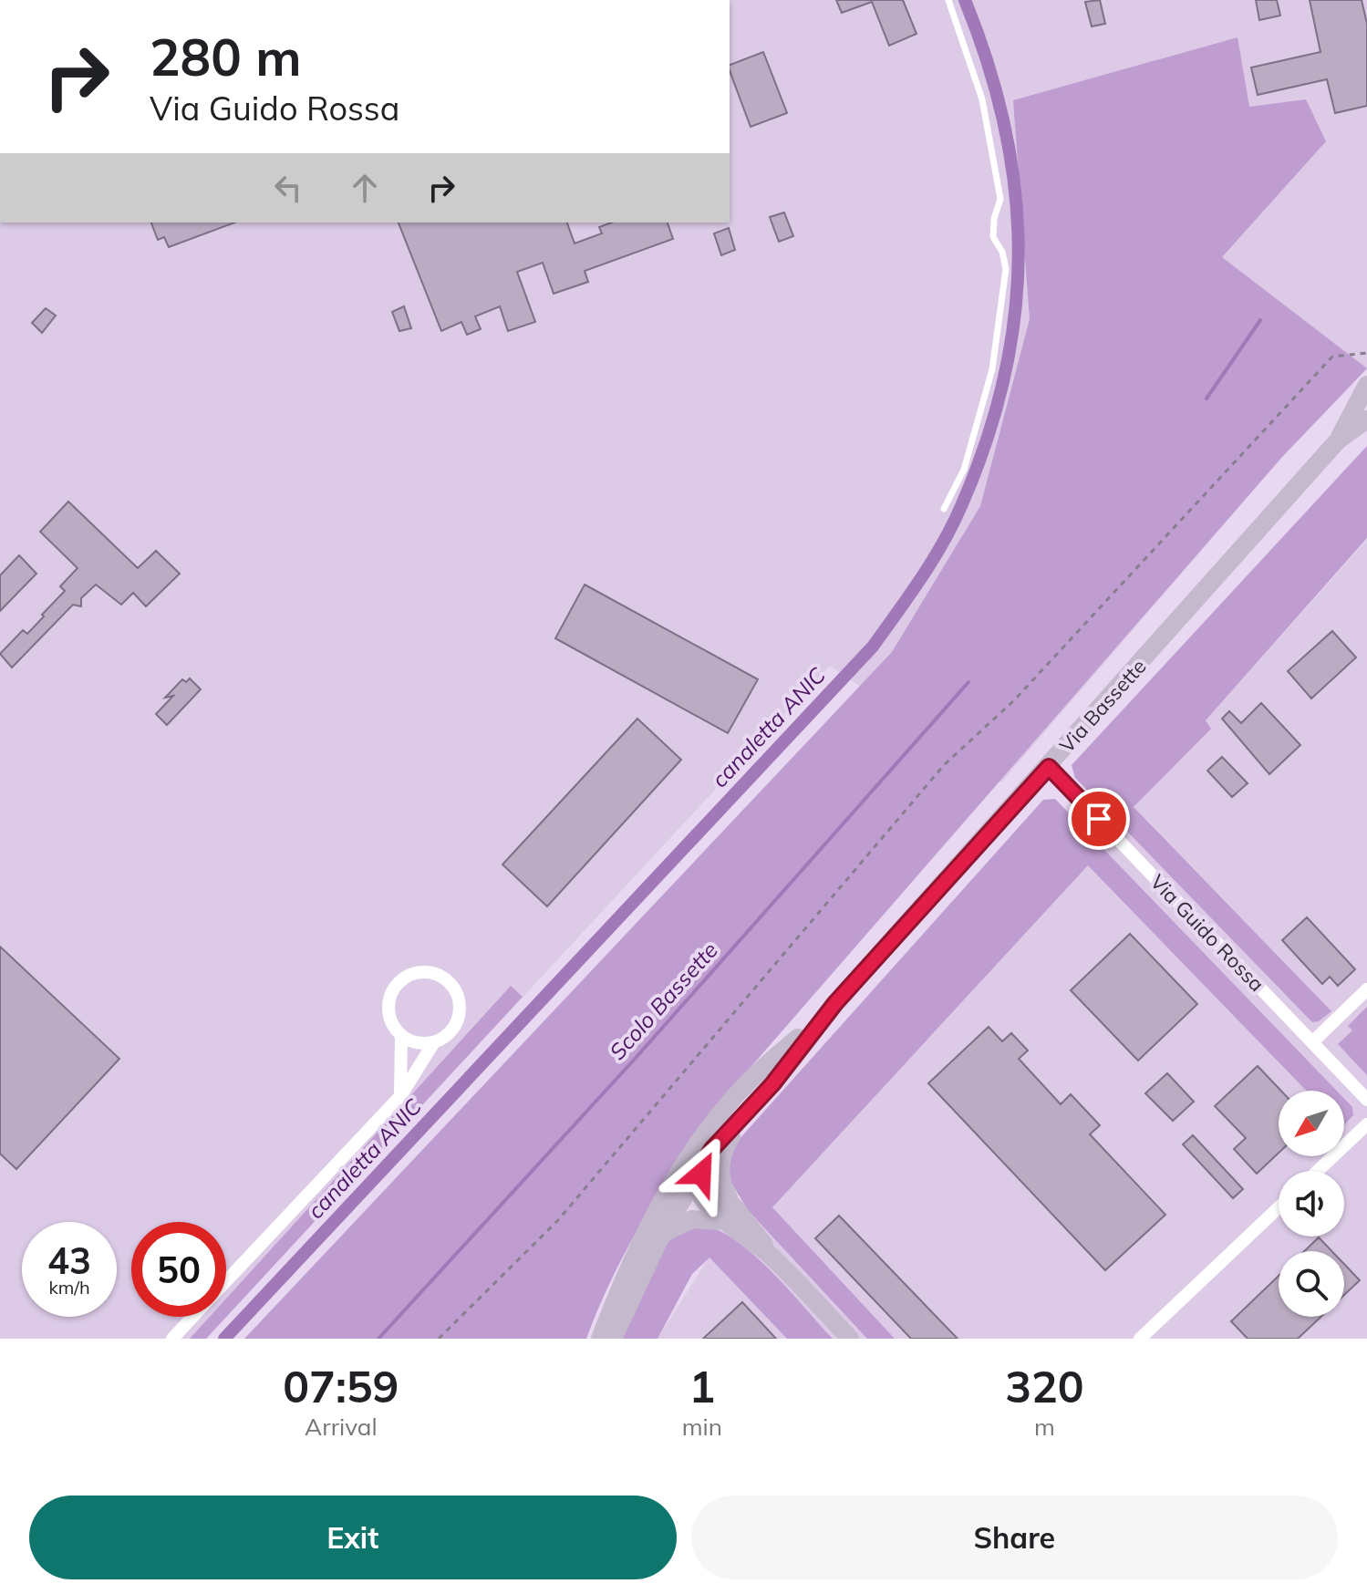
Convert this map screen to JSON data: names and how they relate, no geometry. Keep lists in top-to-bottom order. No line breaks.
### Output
{"streets":{"main road":["Via Bassette"],"street":["Via Guido Rossa"]},"crossings":[["Via Bassette","Via Guido Rossa"]],"water":["canaletta ANIC","Scolo Bassette"],"north":"bottom left","page":{"turn":["280 m","Via Guido Rossa"],"speed":"43 km/h","limit":"50","eta":["07:59","Arrival","1","min","320","m"],"buttons":["Exit","Share"]}}
